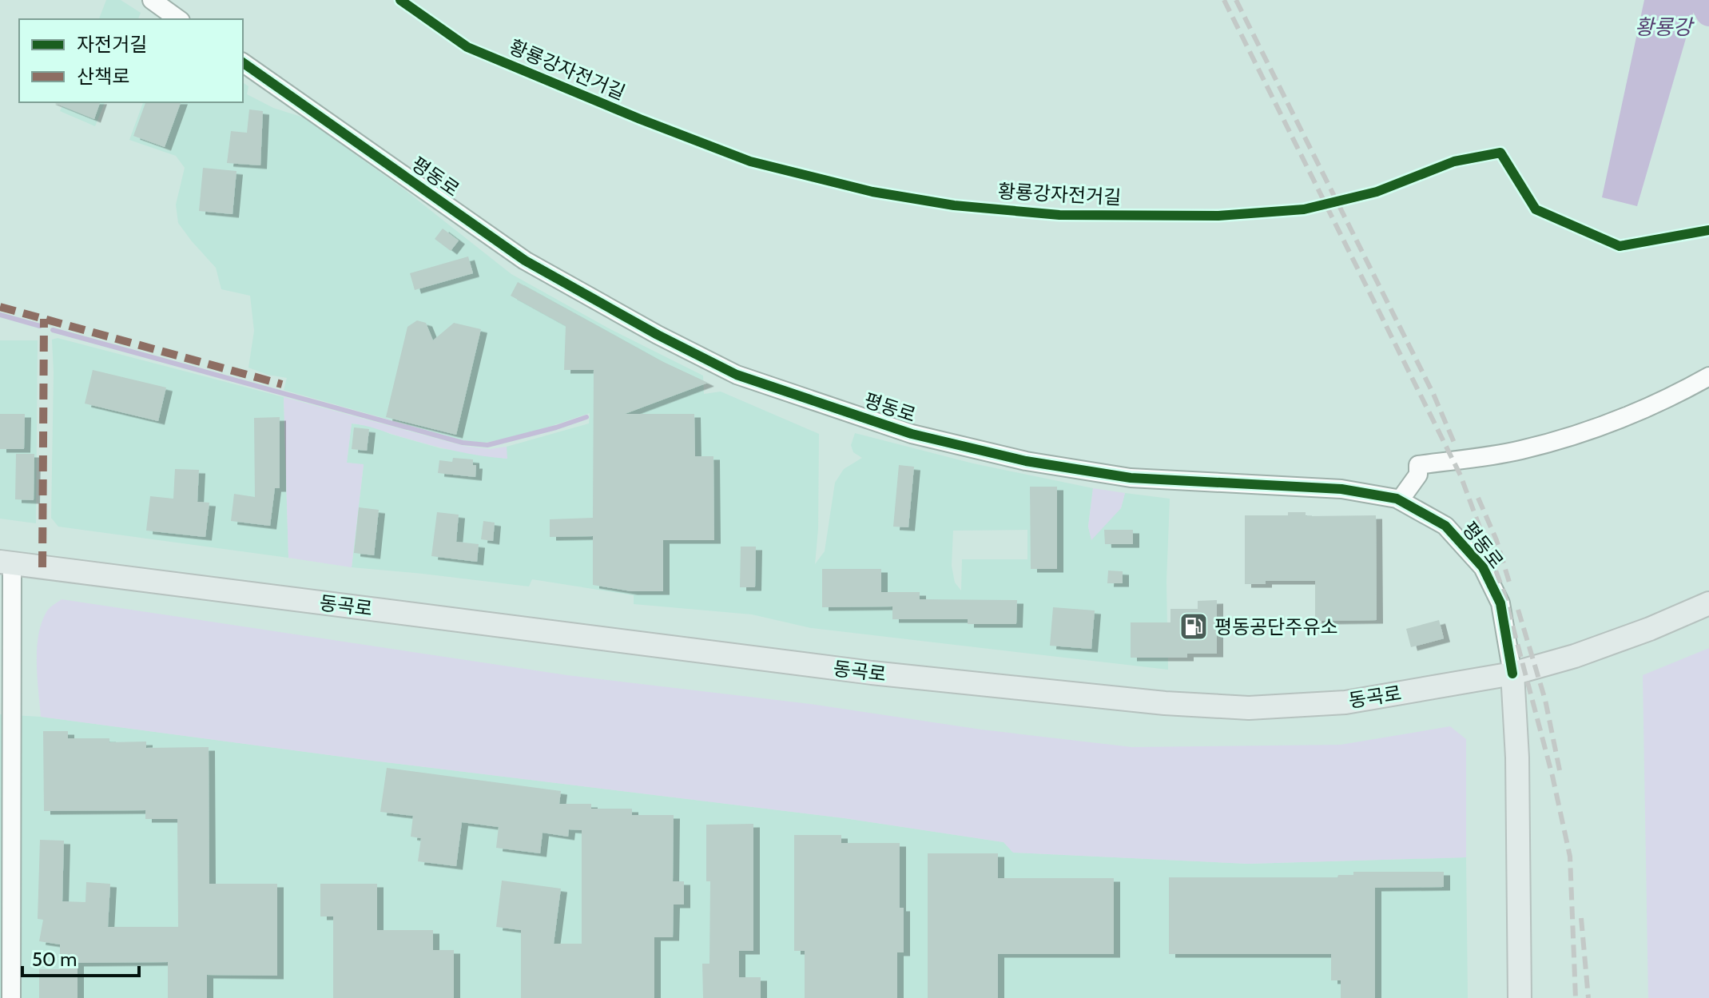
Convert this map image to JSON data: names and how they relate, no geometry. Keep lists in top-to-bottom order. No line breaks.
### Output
{"streets":{"main road":["평동로","동곡로"],"cycle path":["황룡강자전거길"]},"crossings":[["평동로","동곡로"]],"water":["황룡강"],"places":{"fuel station":["평동공단주유소"]},"legend":["자전거길","산책로"],"scale_bar":"50 m"}
